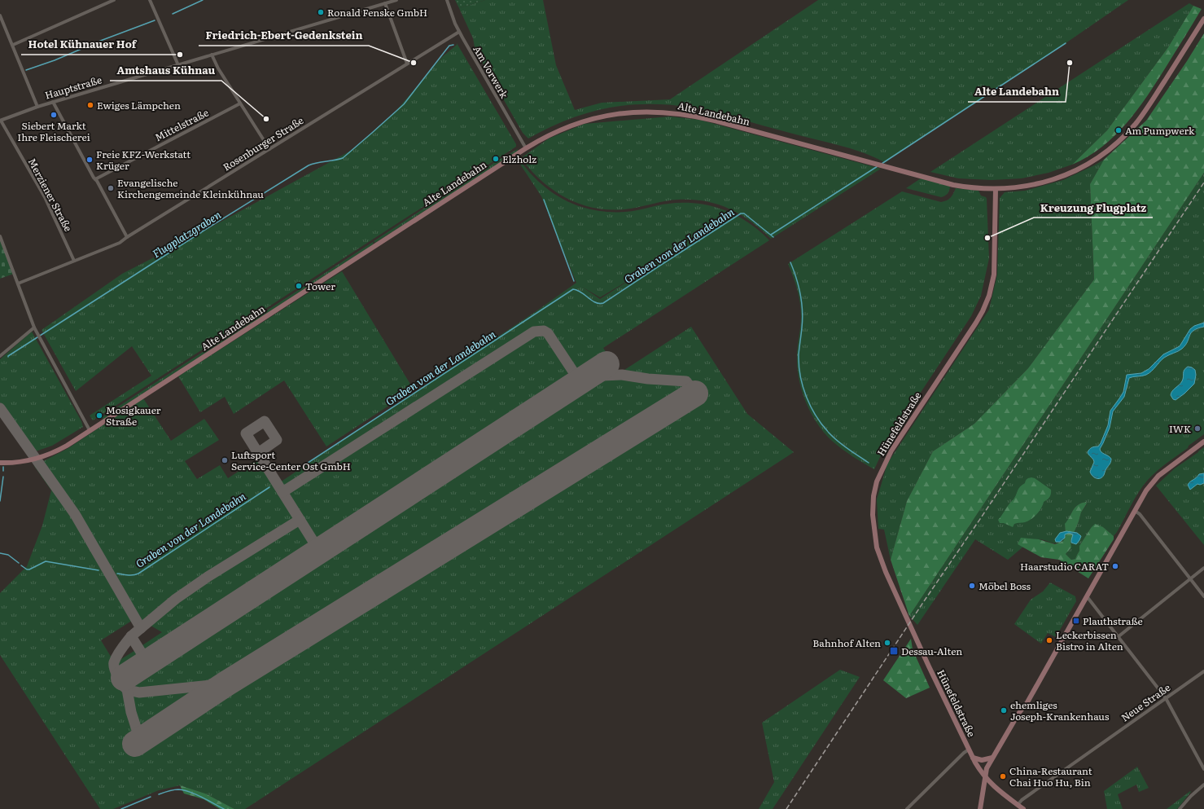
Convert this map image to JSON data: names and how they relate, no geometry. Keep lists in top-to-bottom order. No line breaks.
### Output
{"streets":{"main road":["Alte Landebahn","Hünefeldstraße"],"street":["Am Vorwerk","Hauptstraße","Mittelstraße","Rosenburger Straße","Merziener Straße","Neue Straße"]},"crossings":[["Am Vorwerk","Alte Landebahn"],["Am Vorwerk","Rosenburger Straße"],["Hauptstraße","Merziener Straße"],["Alte Landebahn","Hünefeldstraße"],["Rosenburger Straße","Merziener Straße"],["Hünefeldstraße","Neue Straße"]],"water":["Flugplatzgraben","Graben von der Landebahn"],"places":{"other":["Ronald Fenske GmbH","Hotel Kühnauer Hof","Friedrich-Ebert-Gedenkstein","Alte Landebahn","Ewiges Lämpchen","Siebert Markt Ihre Fleischerei","Amtshaus Kühnau","Am Pumpwerk","Elzholz","Freie KFZ-Werkstatt Krüger","Evangelische Kirchengemeinde Kleinkühnau","Kreuzung Flugplatz","Tower","Mosigkauer Straße","IWK","Luftsport Service-Center Ost GmbH","Haarstudio CARAT","Möbel Boss","Leckerbissen Bistro in Alten","Bahnhof Alten","ehemliges Joseph-Krankenhaus","China-Restaurant Chai Huo Hu, Bin"],"transit":["Plauthstraße","Dessau-Alten"]}}
